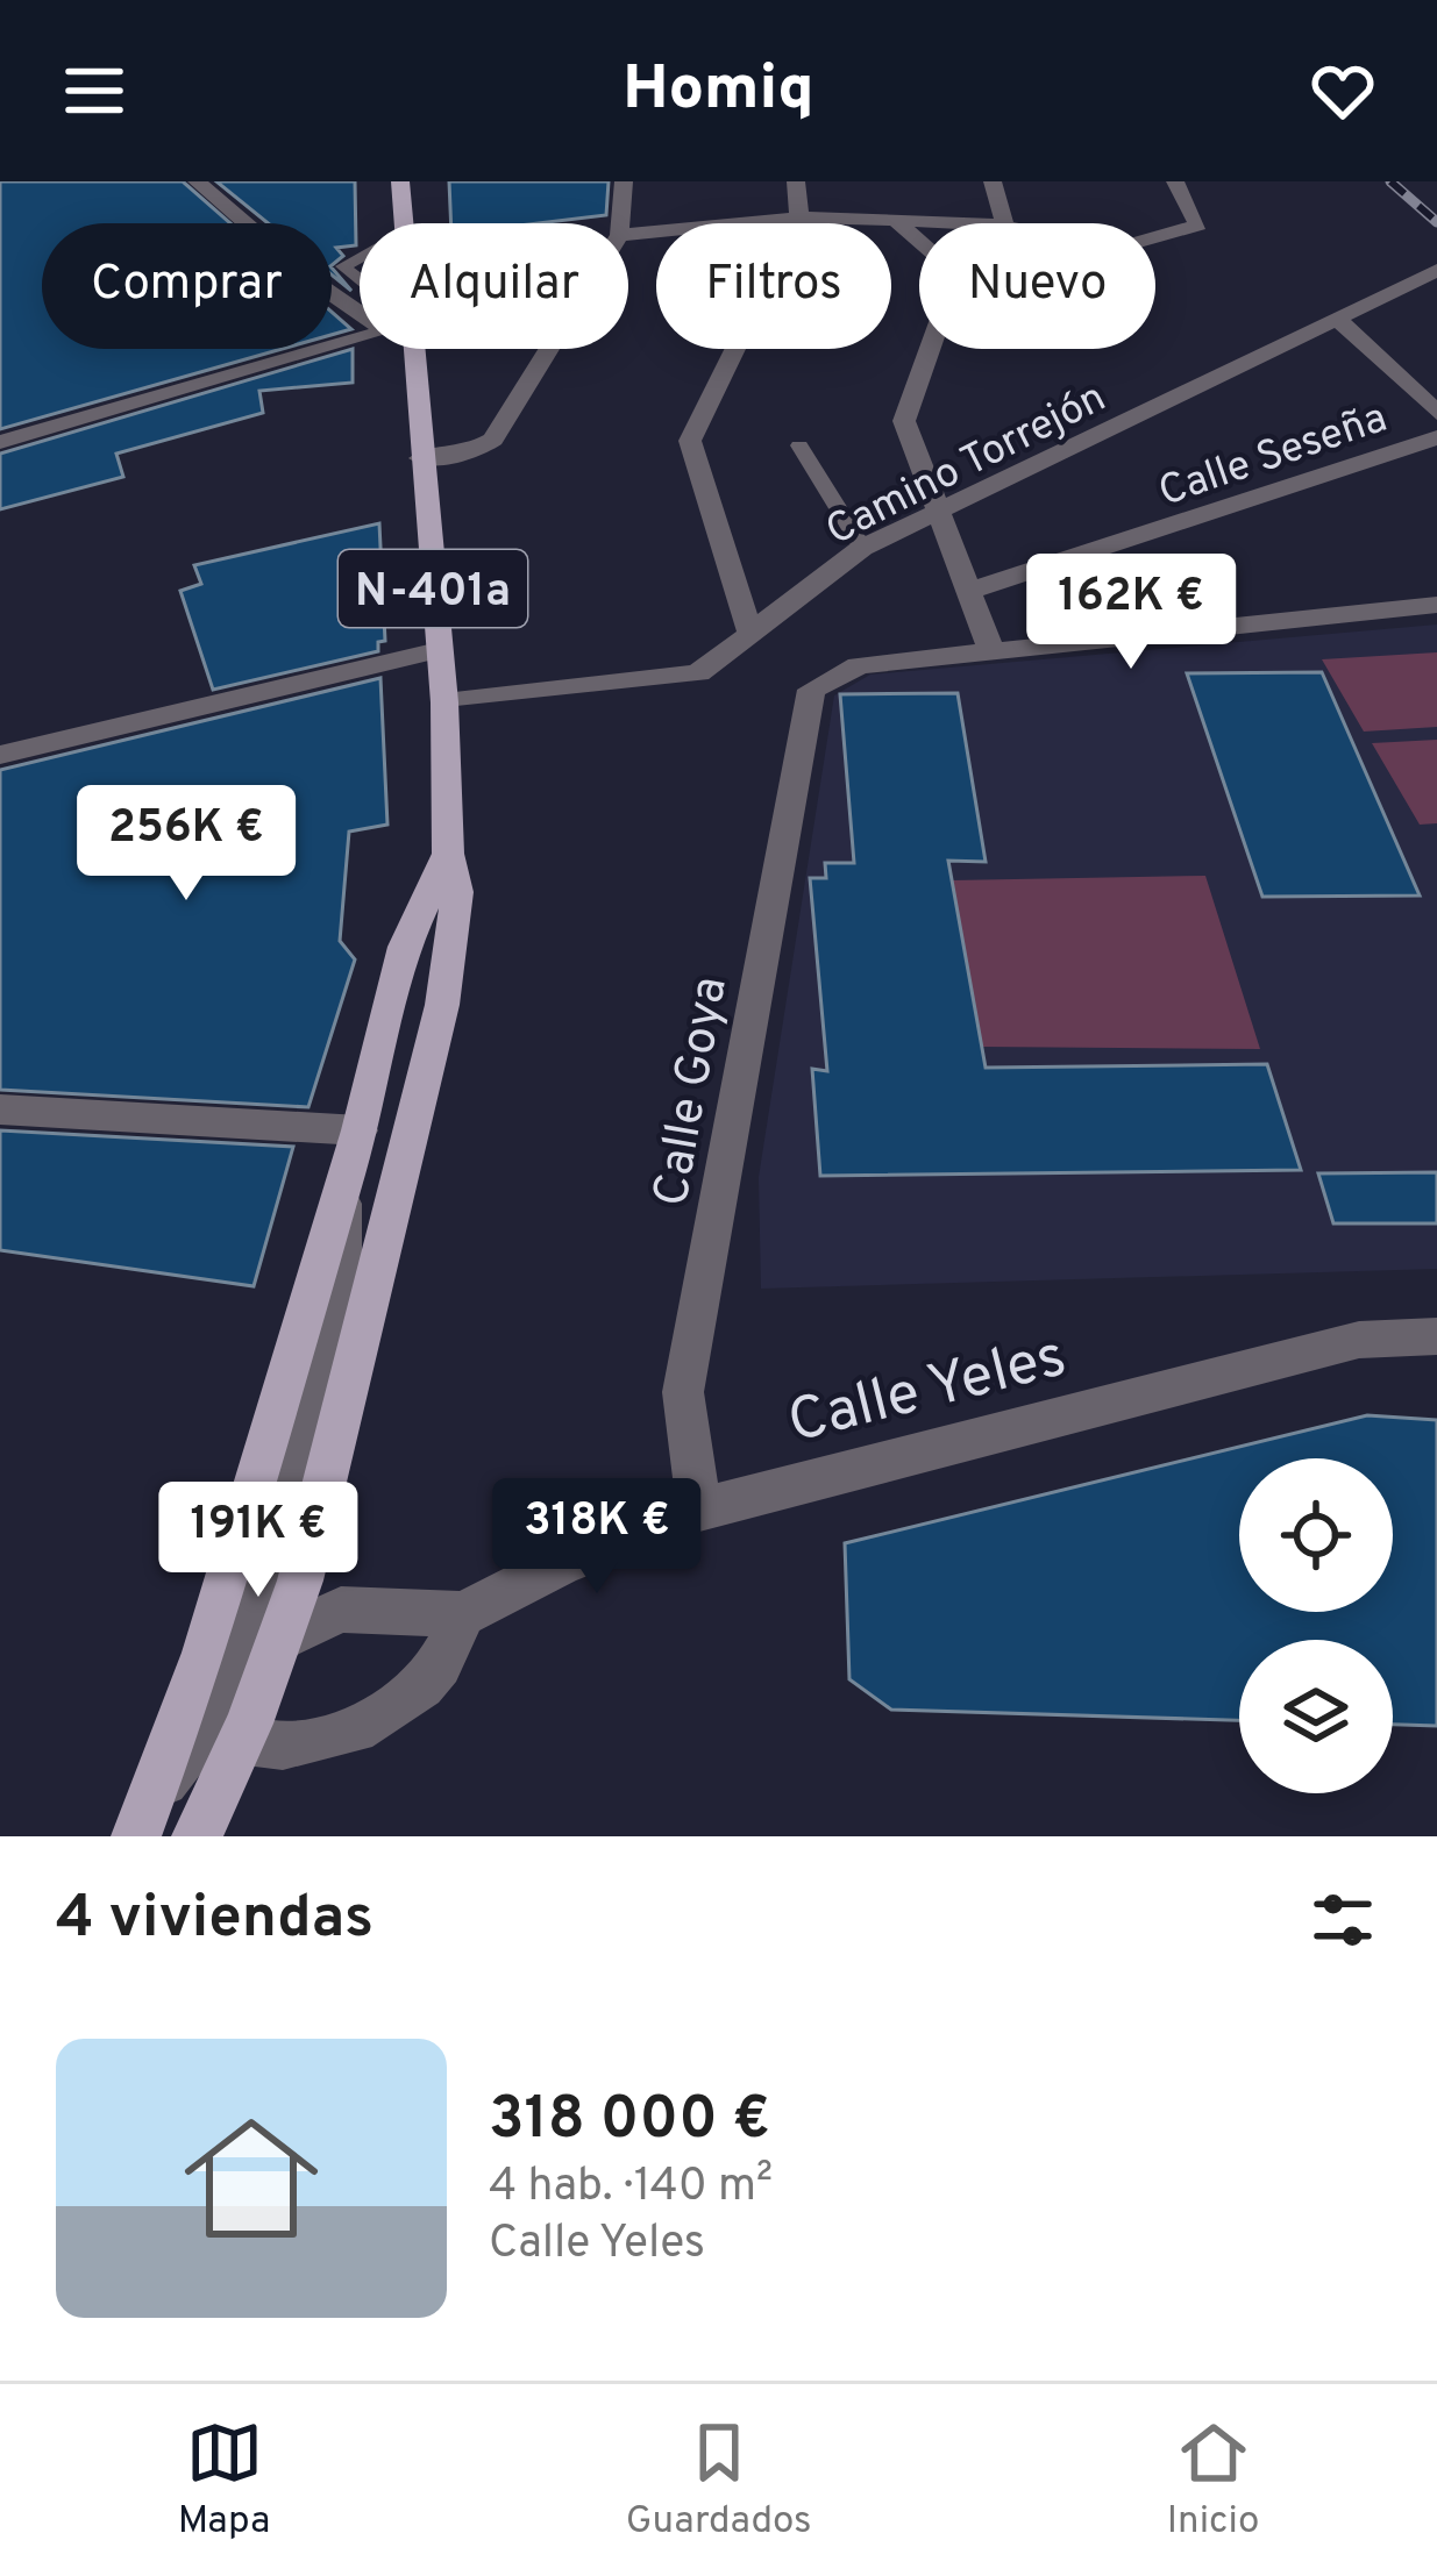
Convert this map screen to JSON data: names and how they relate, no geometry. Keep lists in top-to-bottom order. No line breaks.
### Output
{"streets":{"main road":["N-401a"],"street":["Calle Seseña","Camino Torrejón","Calle Goya","Calle Yeles"]},"crossings":[["Camino Torrejón","N-401a"],["Calle Goya","Calle Yeles"]],"page":{"header":"Homiq","chip":["Comprar","Alquilar","Filtros","Nuevo"],"price":["162K €","256K €","318K €","191K €"],"heading":"4 viviendas","list":[{"name":"318 000 €","note":"4 hab. · 140 m² · Calle Yeles"}],"tabs":["Mapa","Guardados","Inicio"]}}
